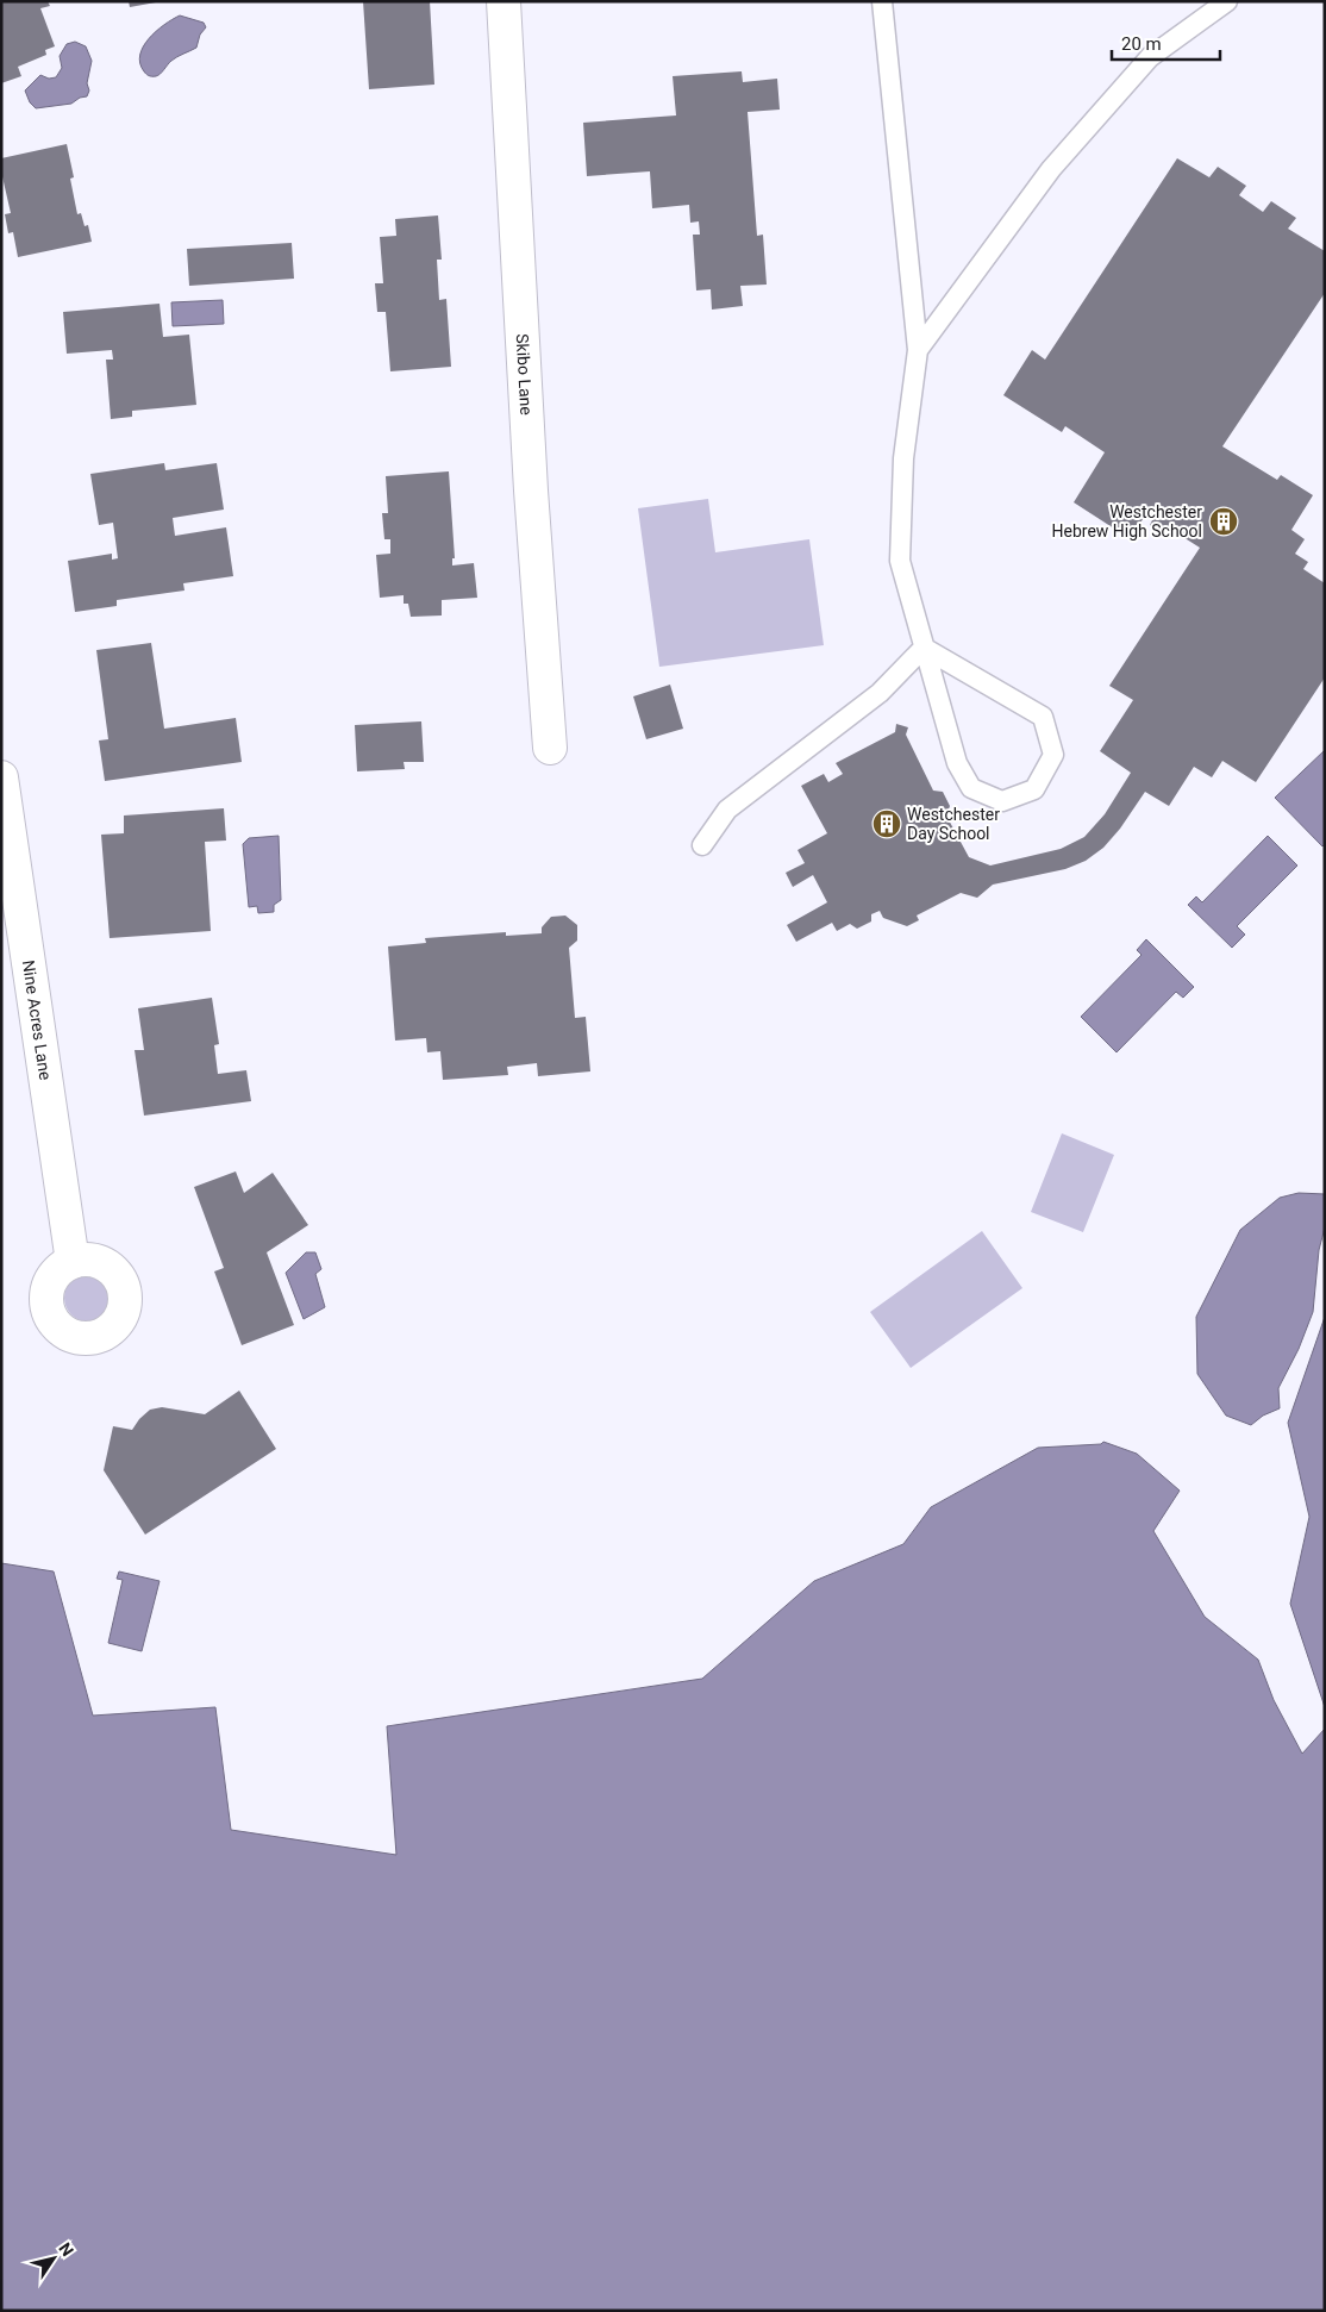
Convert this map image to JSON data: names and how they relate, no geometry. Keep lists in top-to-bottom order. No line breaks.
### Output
{"streets":{"street":["Skibo Lane","Nine Acres Lane"]},"places":{"building":["Westchester Hebrew High School","Westchester Day School"]},"scale_bar":"20 m","north":"top right"}
